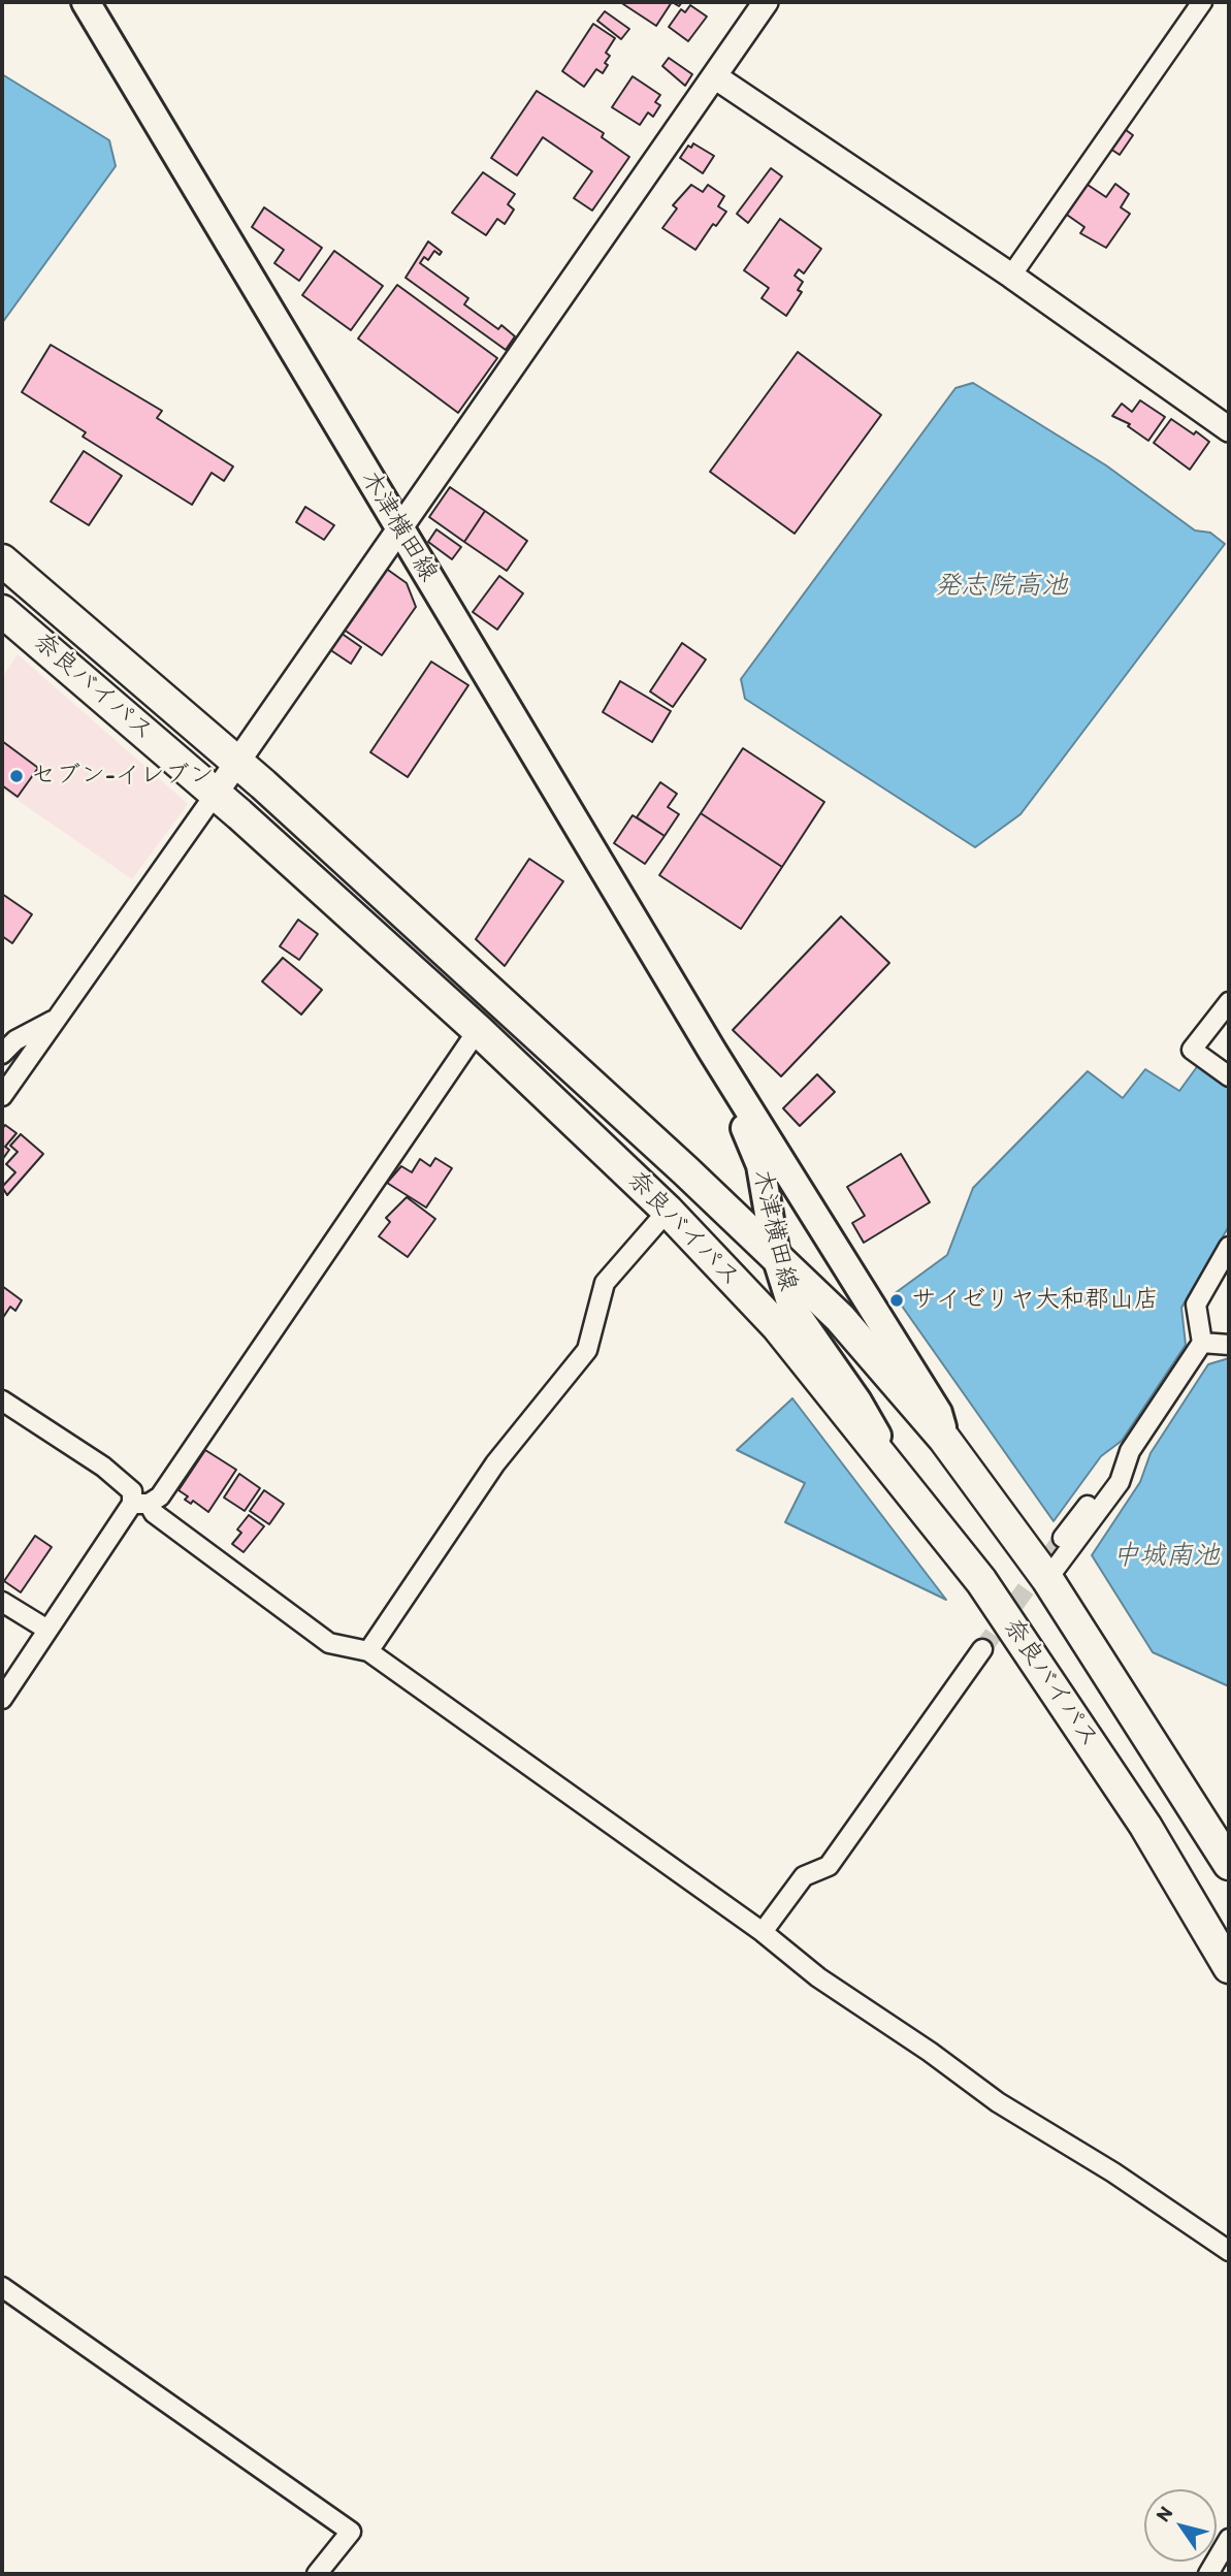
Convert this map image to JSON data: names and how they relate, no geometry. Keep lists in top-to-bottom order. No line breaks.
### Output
{"streets":{"highway":["奈良バイパス"],"main road":["木津横田線"]},"crossings":[["木津横田線","奈良バイパス"]],"water":["発志院高池","中城南池"],"places":["セブン-イレブン","サイゼリヤ大和郡山店"],"north":"top left"}
